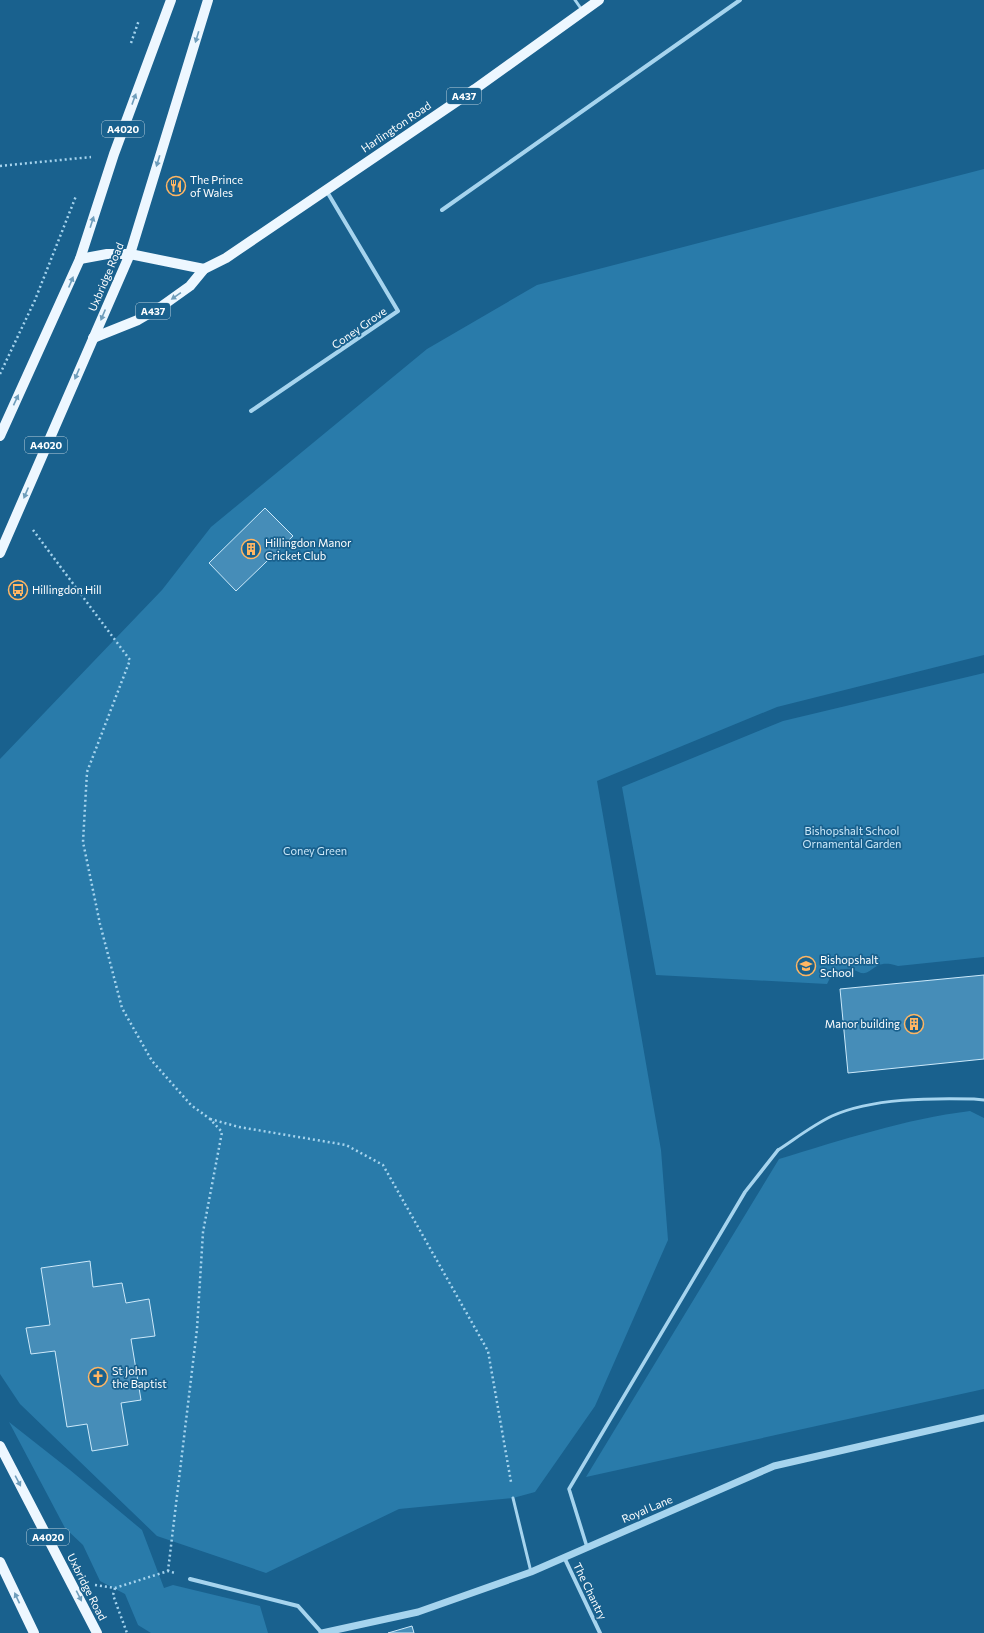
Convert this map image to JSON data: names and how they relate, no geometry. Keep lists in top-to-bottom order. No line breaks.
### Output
{"streets":{"main road":["A437","Harlington Road","A4020","Uxbridge Road"],"street":["Coney Grove","Royal Lane","The Chantry"]},"crossings":[["Harlington Road","Uxbridge Road"],["Harlington Road","Coney Grove"],["Royal Lane","The Chantry"]],"parks":["Bishopshalt School Ornamental Garden","Coney Green"],"places":{"restaurant":["The Prince of Wales"],"building":["Hillingdon Manor Cricket Club","Manor building"],"bus stop":["Hillingdon Hill"],"school or university":["Bishopshalt School"],"church":["St John the Baptist"]}}
